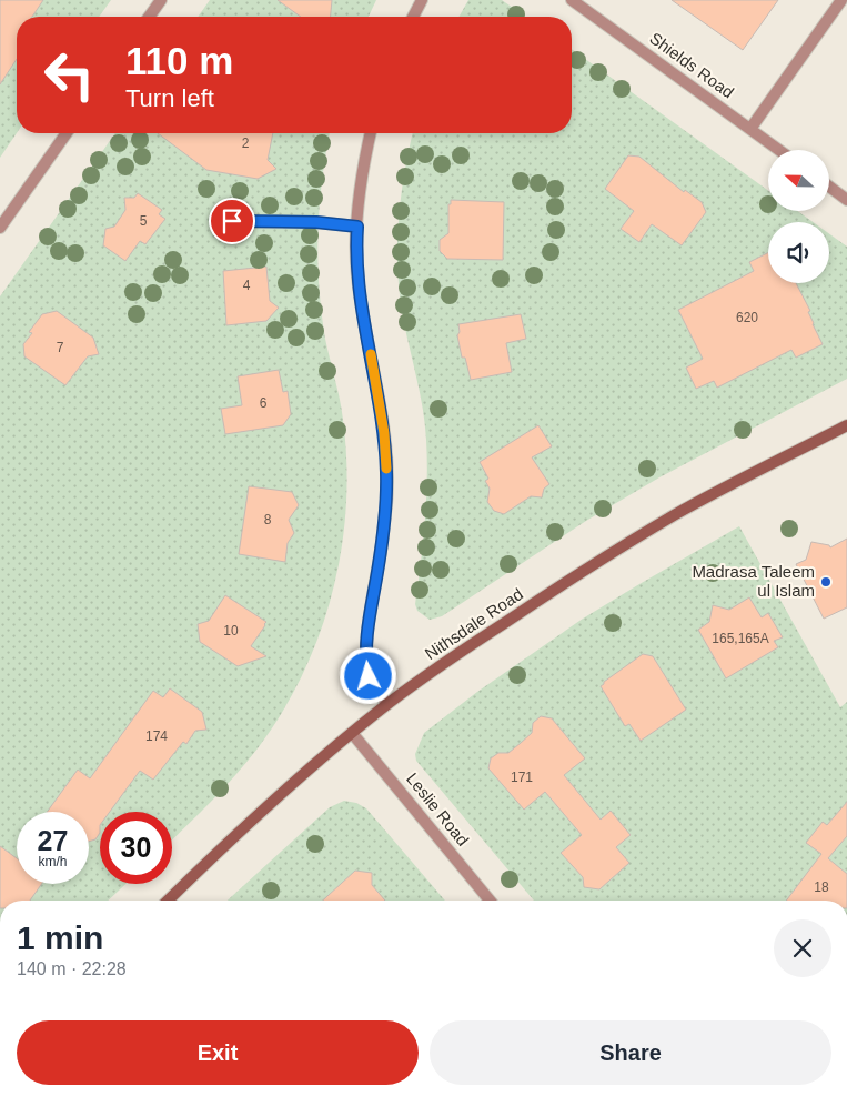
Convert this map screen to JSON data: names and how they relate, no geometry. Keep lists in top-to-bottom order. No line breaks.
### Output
{"streets":{"street":["Shields Road","Nithsdale Road","Leslie Road"]},"crossings":[["Nithsdale Road","Leslie Road"]],"places":["Madrasa Taleem ul Islam"],"house_numbers":["2","5","4","620","7","6","8","10","165,165A","174","171","18"],"north":"left","page":{"turn":["110 m","Turn left"],"speed":"27 km/h","limit":"30","heading":["1 min","140 m · 22:28"],"buttons":["Exit","Share"]}}
